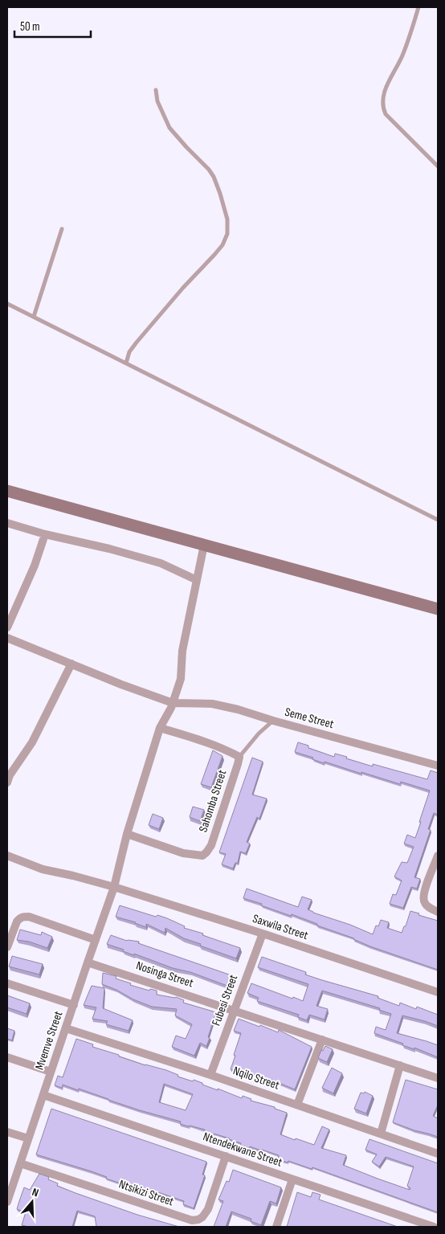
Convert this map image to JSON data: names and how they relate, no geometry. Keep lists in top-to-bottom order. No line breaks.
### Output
{"streets":{"street":["Seme Street","Sahomba Street","Saxwila Street","Nosinga Street","Fubesi Street","Mvemve Street","Nqilo Street","Ntendekwane Street","Ntsikizi Street"]},"crossings":[["Saxwila Street","Fubesi Street"],["Saxwila Street","Mvemve Street"],["Nosinga Street","Fubesi Street"],["Nosinga Street","Mvemve Street"],["Fubesi Street","Nqilo Street"],["Mvemve Street","Nqilo Street"],["Mvemve Street","Ntendekwane Street"],["Mvemve Street","Ntsikizi Street"],["Ntendekwane Street","Ntsikizi Street"]],"scale_bar":"50 m","north":"top"}
